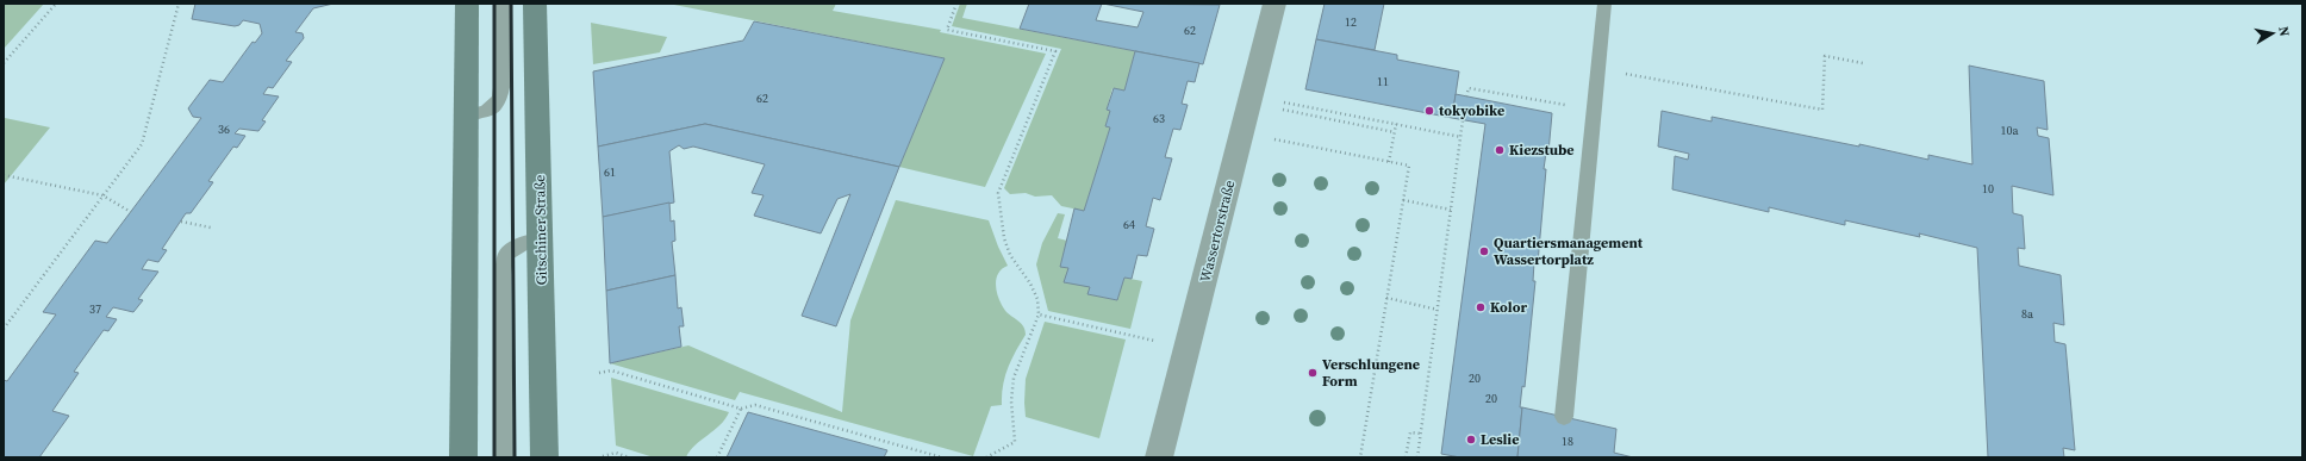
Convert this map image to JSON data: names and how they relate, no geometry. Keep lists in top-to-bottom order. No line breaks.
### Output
{"streets":{"main road":["Gitschiner Straße"],"street":["Wassertorstraße"]},"places":["tokyobike","Kiezstube","Quartiersmanagement Wassertorplatz","Kolor","Verschlungene Form","Leslie"],"house_numbers":["12","62","11","62","63","36","10a","61","10","64","37","8a","20","20","18"],"north":"right"}
